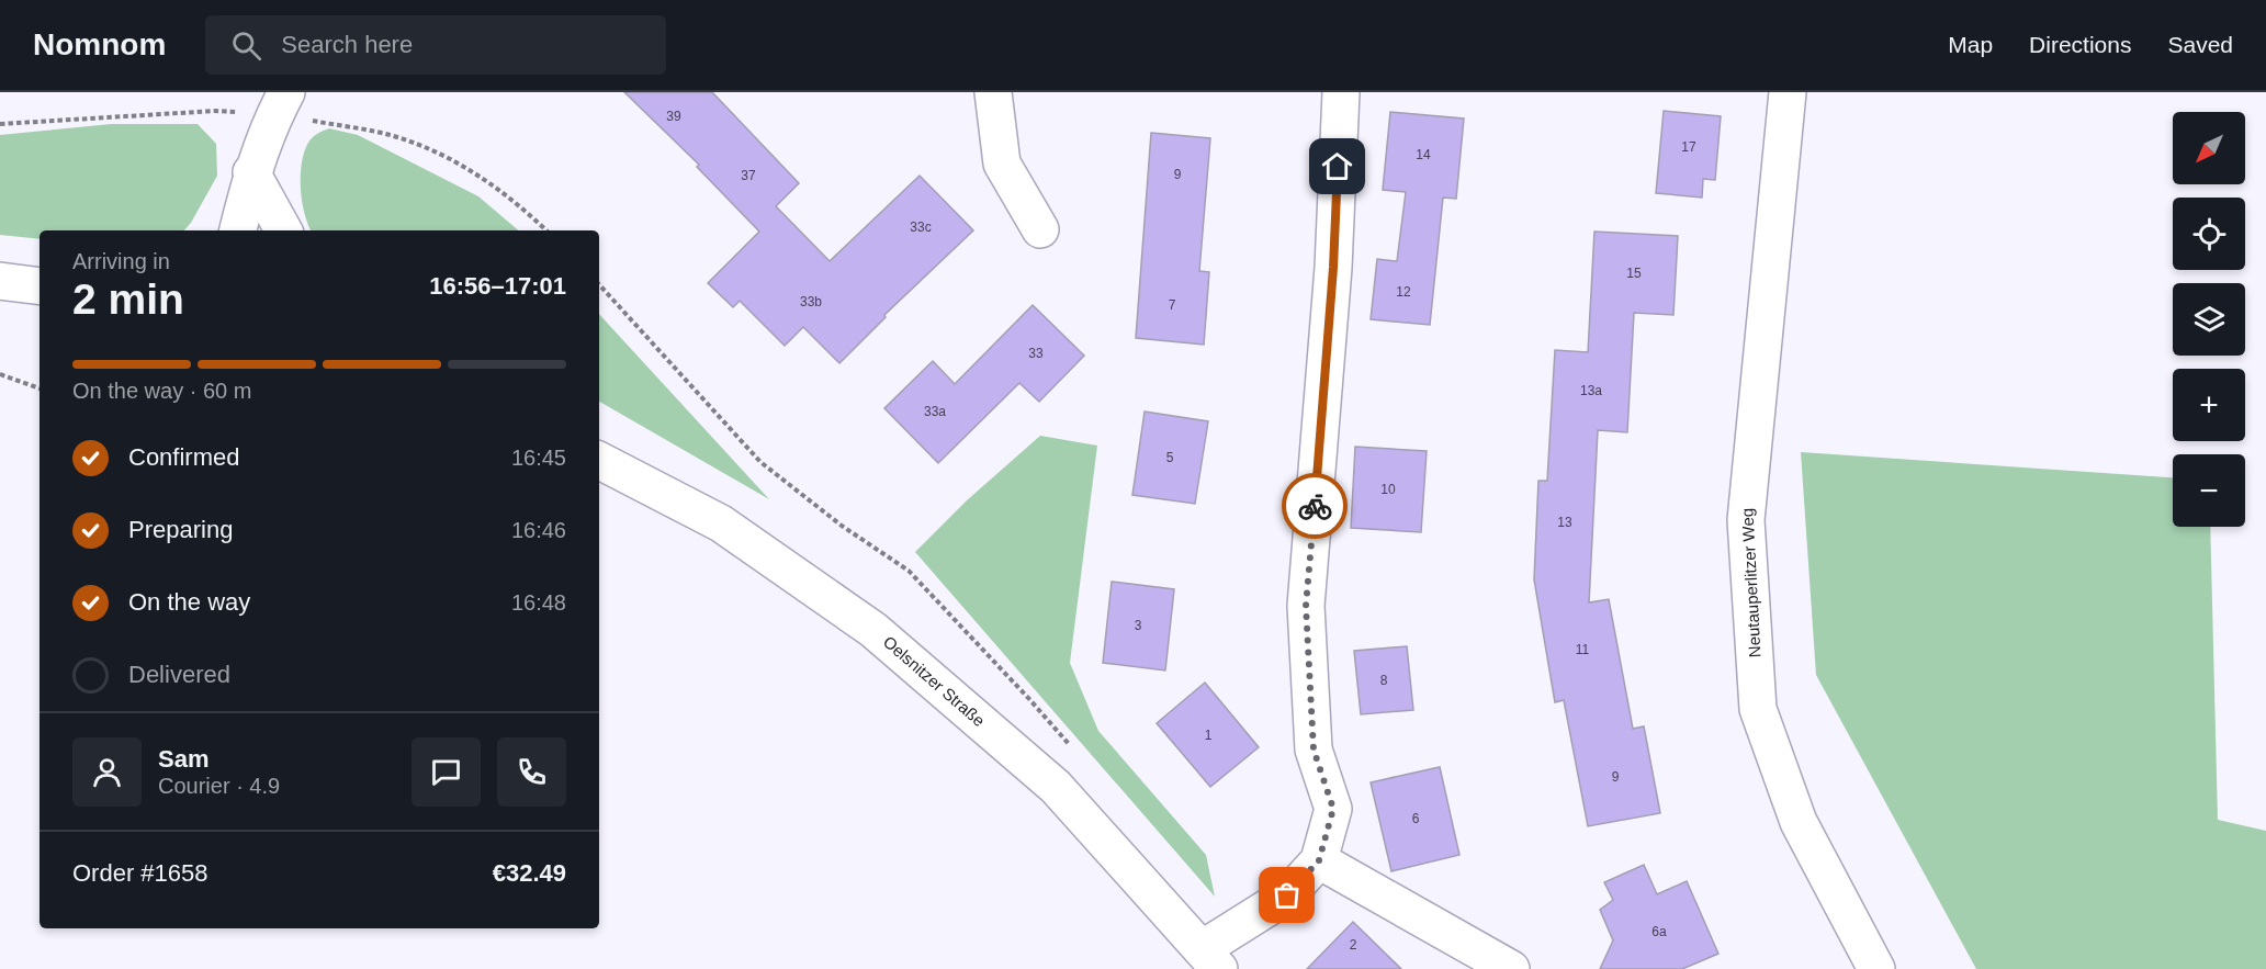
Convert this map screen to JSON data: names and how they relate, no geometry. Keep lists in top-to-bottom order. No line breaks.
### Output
{"streets":{"street":["Neutauperlitzer Weg","Oelsnitzer Straße"]},"house_numbers":["39","17","14","9","37","33c","15","12","33b","7","33","13a","33a","5","10","13","3","11","8","1","9","6","6a","2"],"north":"bottom left","page":{"header":"Nomnom","search":"Search here","nav":["Map","Directions","Saved"],"map_buttons":["+","−"],"heading":["2 min","Arriving in","16:56–17:01"],"panel":["Sam","Courier · 4.9","Order #1658","€32.49"],"bar":"On the way · 60 m","list":[["Confirmed","16:45"],["Preparing","16:46"],["On the way","16:48"],"Delivered"]}}
